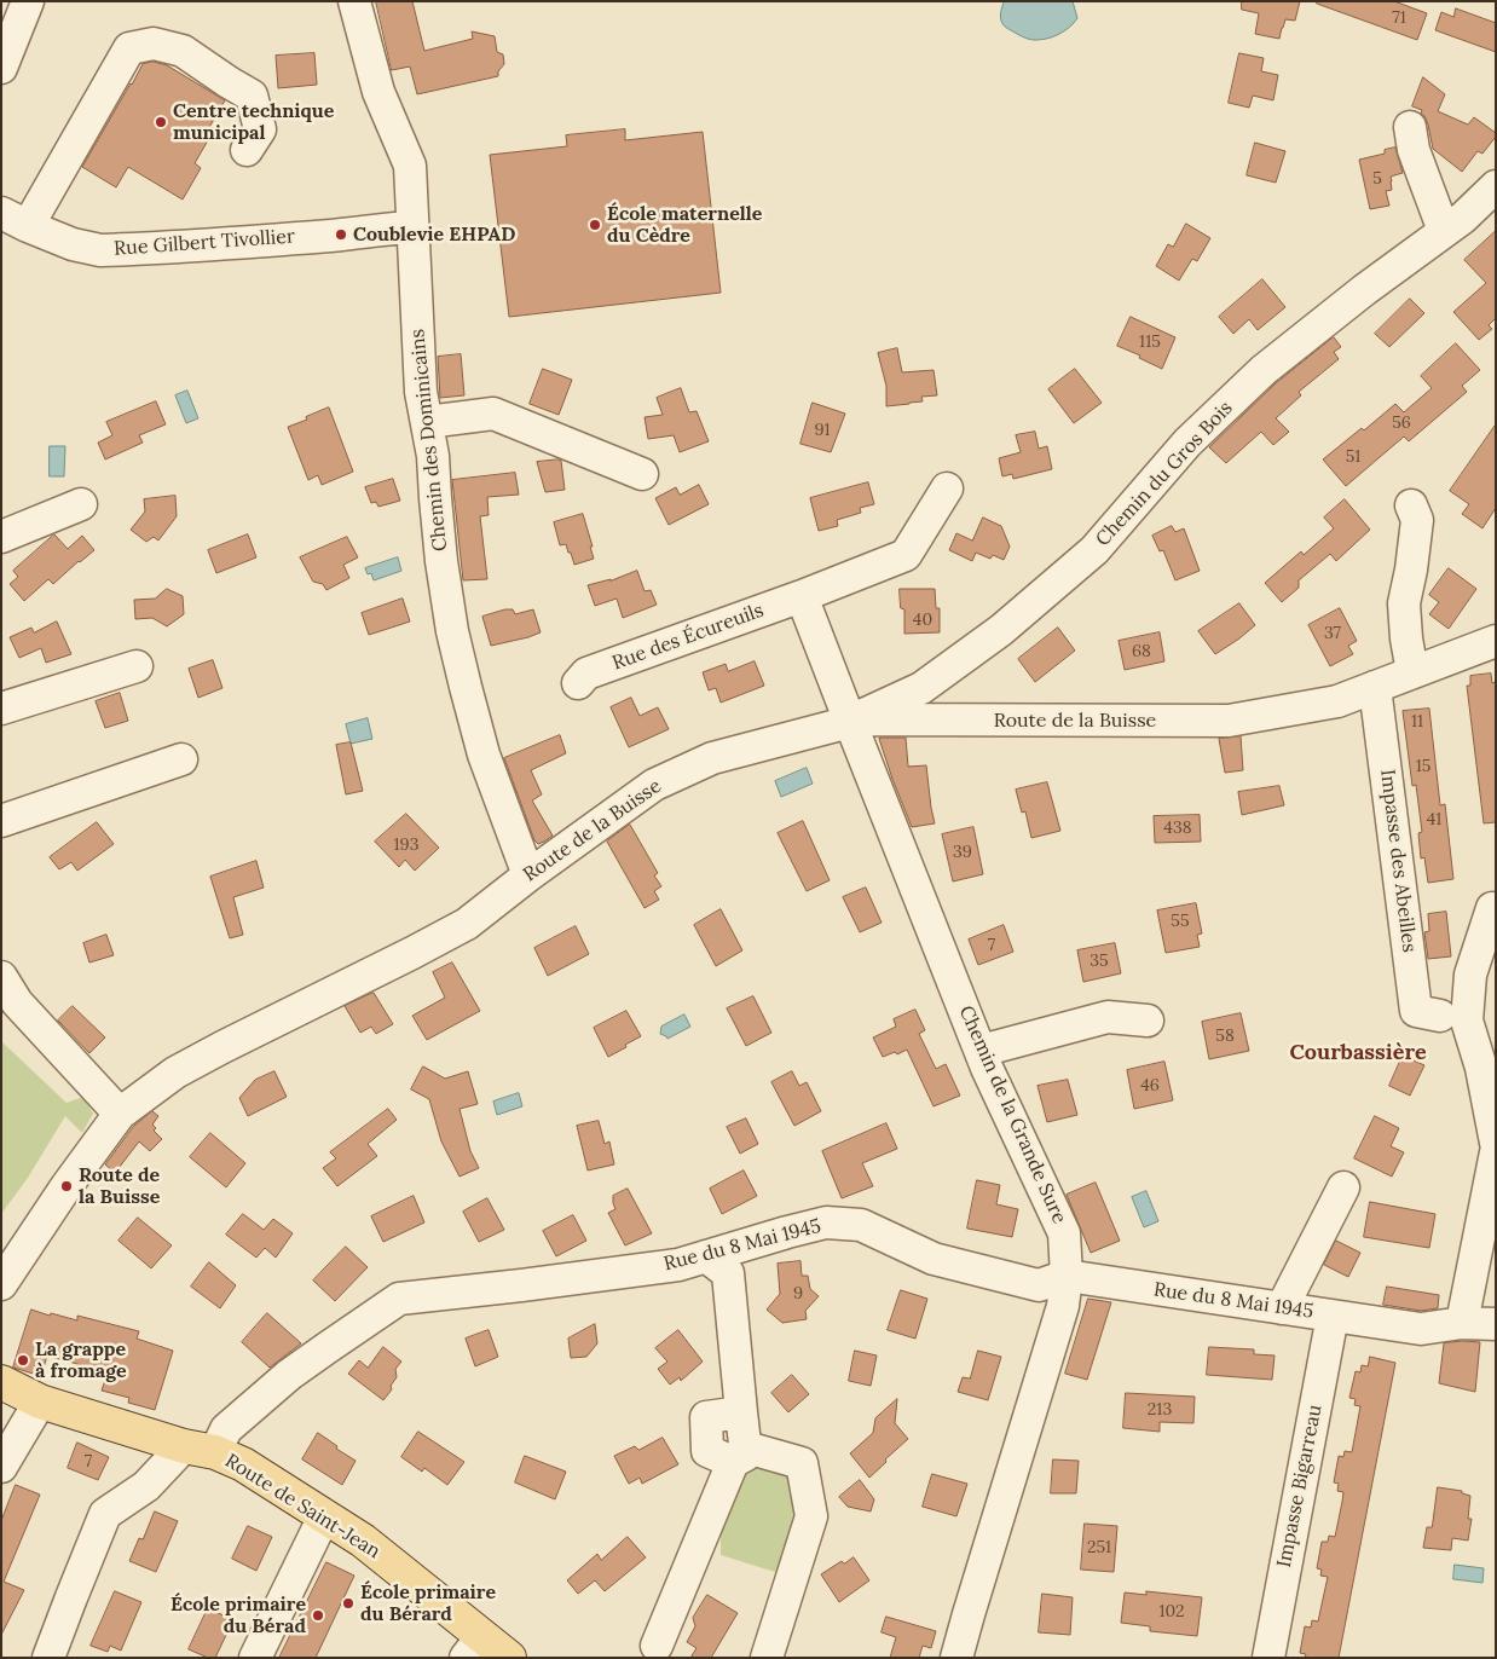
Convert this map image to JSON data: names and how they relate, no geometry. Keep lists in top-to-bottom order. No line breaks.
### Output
{"streets":{"main road":["Route de Saint-Jean"],"street":["Rue Gilbert Tivollier","Chemin des Dominicains","Chemin du Gros Bois","Rue des Écureuils","Route de la Buisse","Impasse des Abeilles","Chemin de la Grande Sure","Rue du 8 Mai 1945","Impasse Bigarreau"]},"crossings":[["Rue Gilbert Tivollier","Chemin des Dominicains"],["Chemin des Dominicains","Route de la Buisse"],["Chemin du Gros Bois","Route de la Buisse"],["Chemin du Gros Bois","Chemin de la Grande Sure"],["Route de la Buisse","Impasse des Abeilles"],["Route de la Buisse","Chemin de la Grande Sure"],["Chemin de la Grande Sure","Rue du 8 Mai 1945"],["Rue du 8 Mai 1945","Impasse Bigarreau"],["Rue du 8 Mai 1945","Route de Saint-Jean"]],"districts":["Courbassière"],"places":["Centre technique municipal","École maternelle du Cèdre","Coublevie EHPAD","Route de la Buisse","La grappe à fromage","École primaire du Bérard","École primaire du Bérad"],"house_numbers":["71","5","115","56","91","51","40","37","68","11","15","41","438","193","39","55","7","35","58","46","9","213","7","251","102"]}
